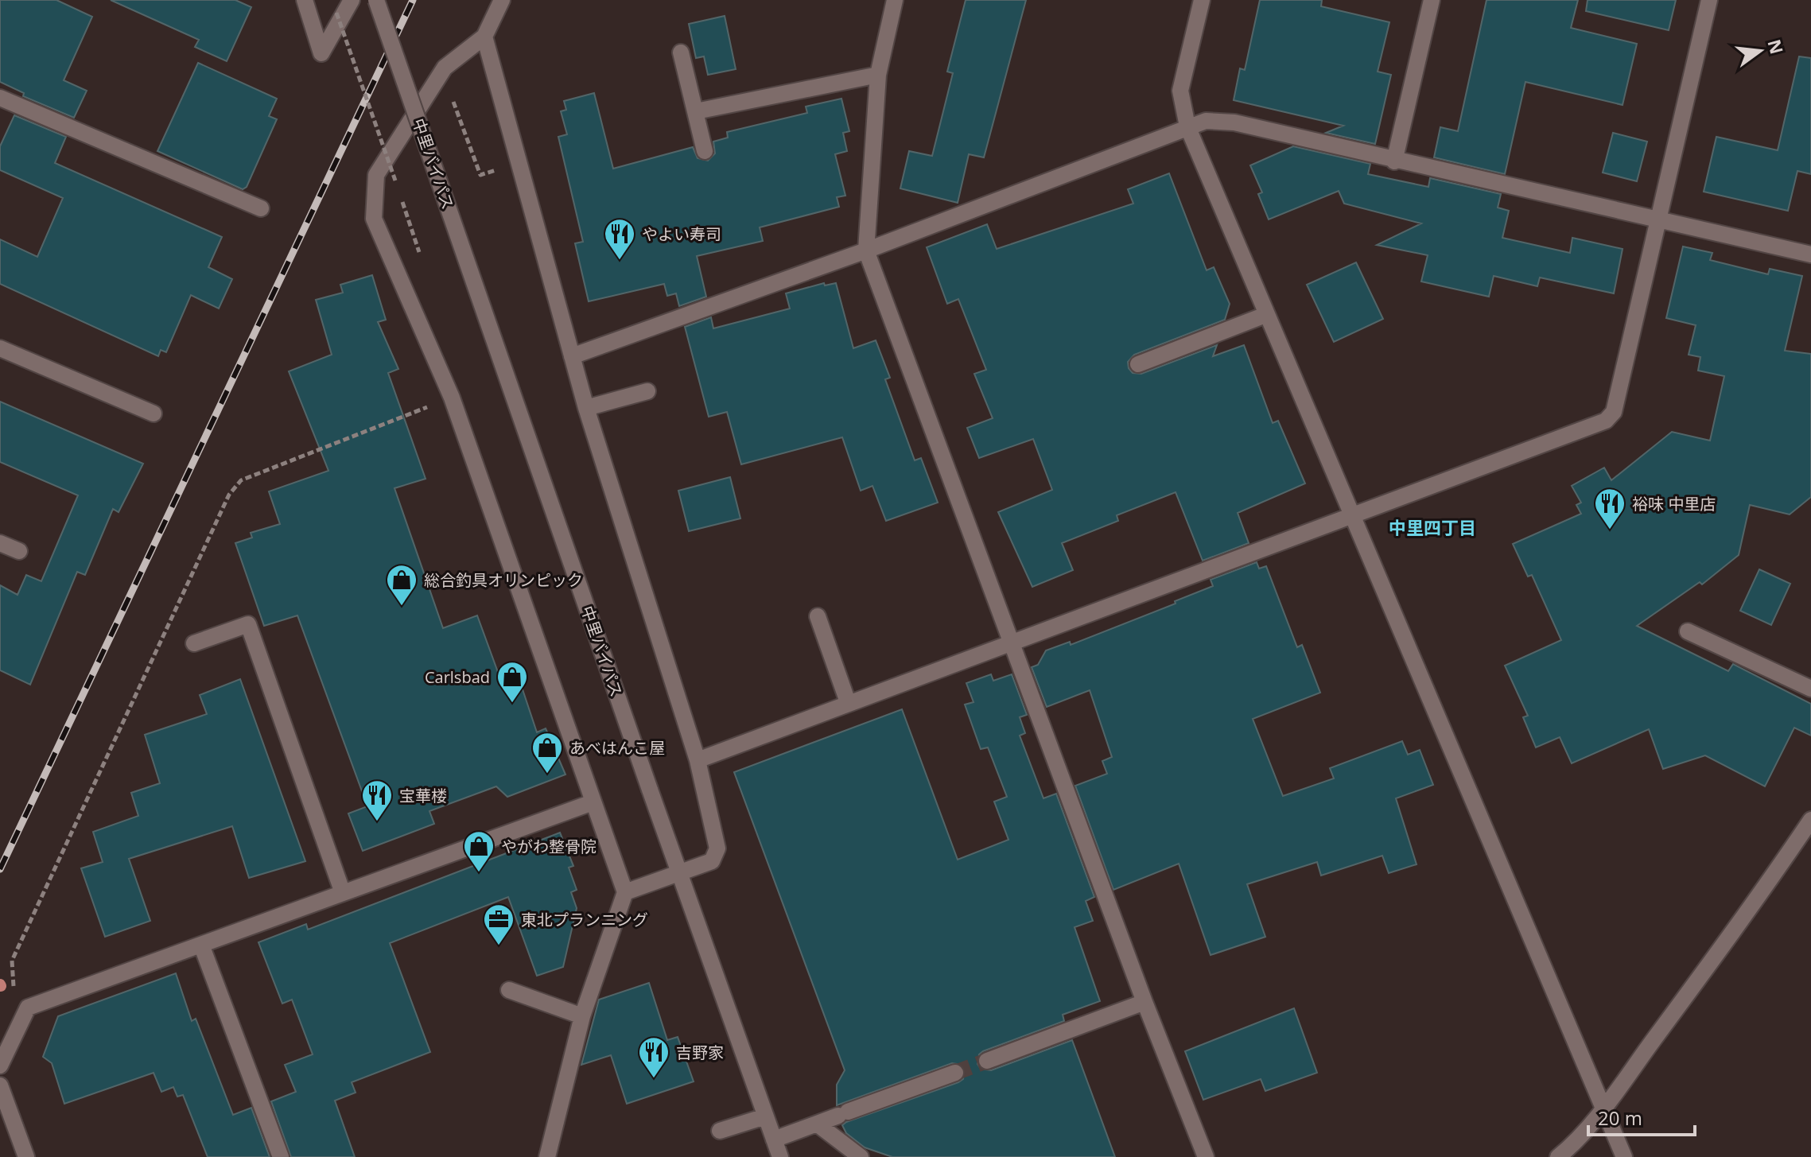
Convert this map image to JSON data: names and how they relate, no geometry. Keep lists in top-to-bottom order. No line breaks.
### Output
{"streets":{"street":["中里バイパス"]},"districts":["中里四丁目"],"places":{"restaurant":["やよい寿司","裕味 中里店","宝華楼","吉野家"],"shop":["総合釣具オリンピック","Carlsbad","あべはんこ屋","やがわ整骨院"],"office":["東北プランニング"]},"scale_bar":"20 m","north":"right"}
